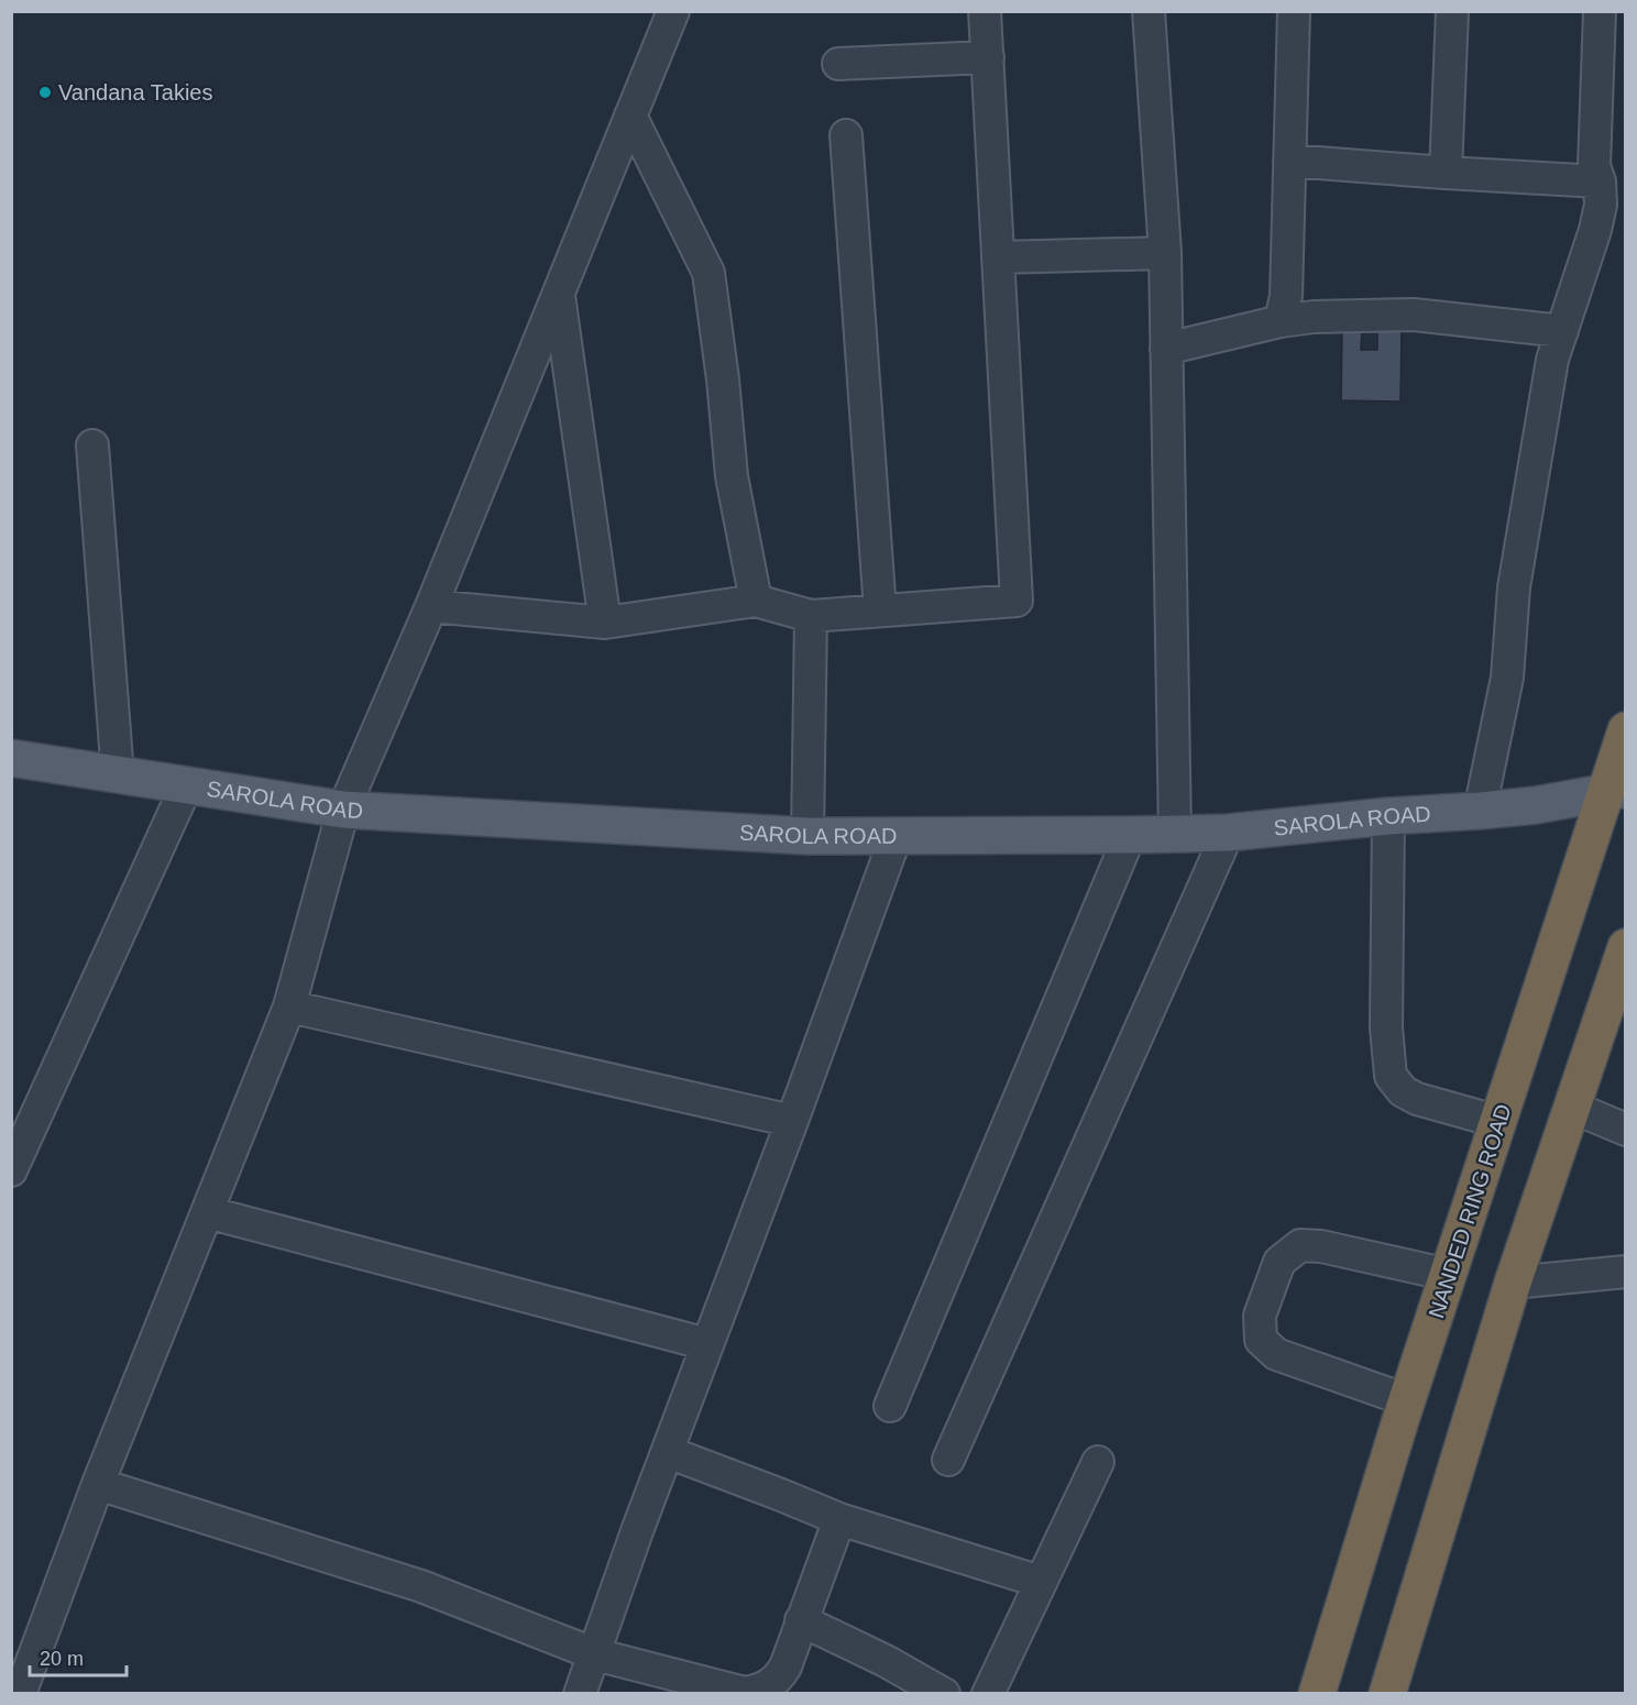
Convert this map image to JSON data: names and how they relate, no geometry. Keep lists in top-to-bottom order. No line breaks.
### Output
{"streets":{"highway":["NANDED RING ROAD"],"main road":["SAROLA ROAD"]},"crossings":[["SAROLA ROAD","NANDED RING ROAD"]],"places":["Vandana Takies"],"scale_bar":"20 m"}
